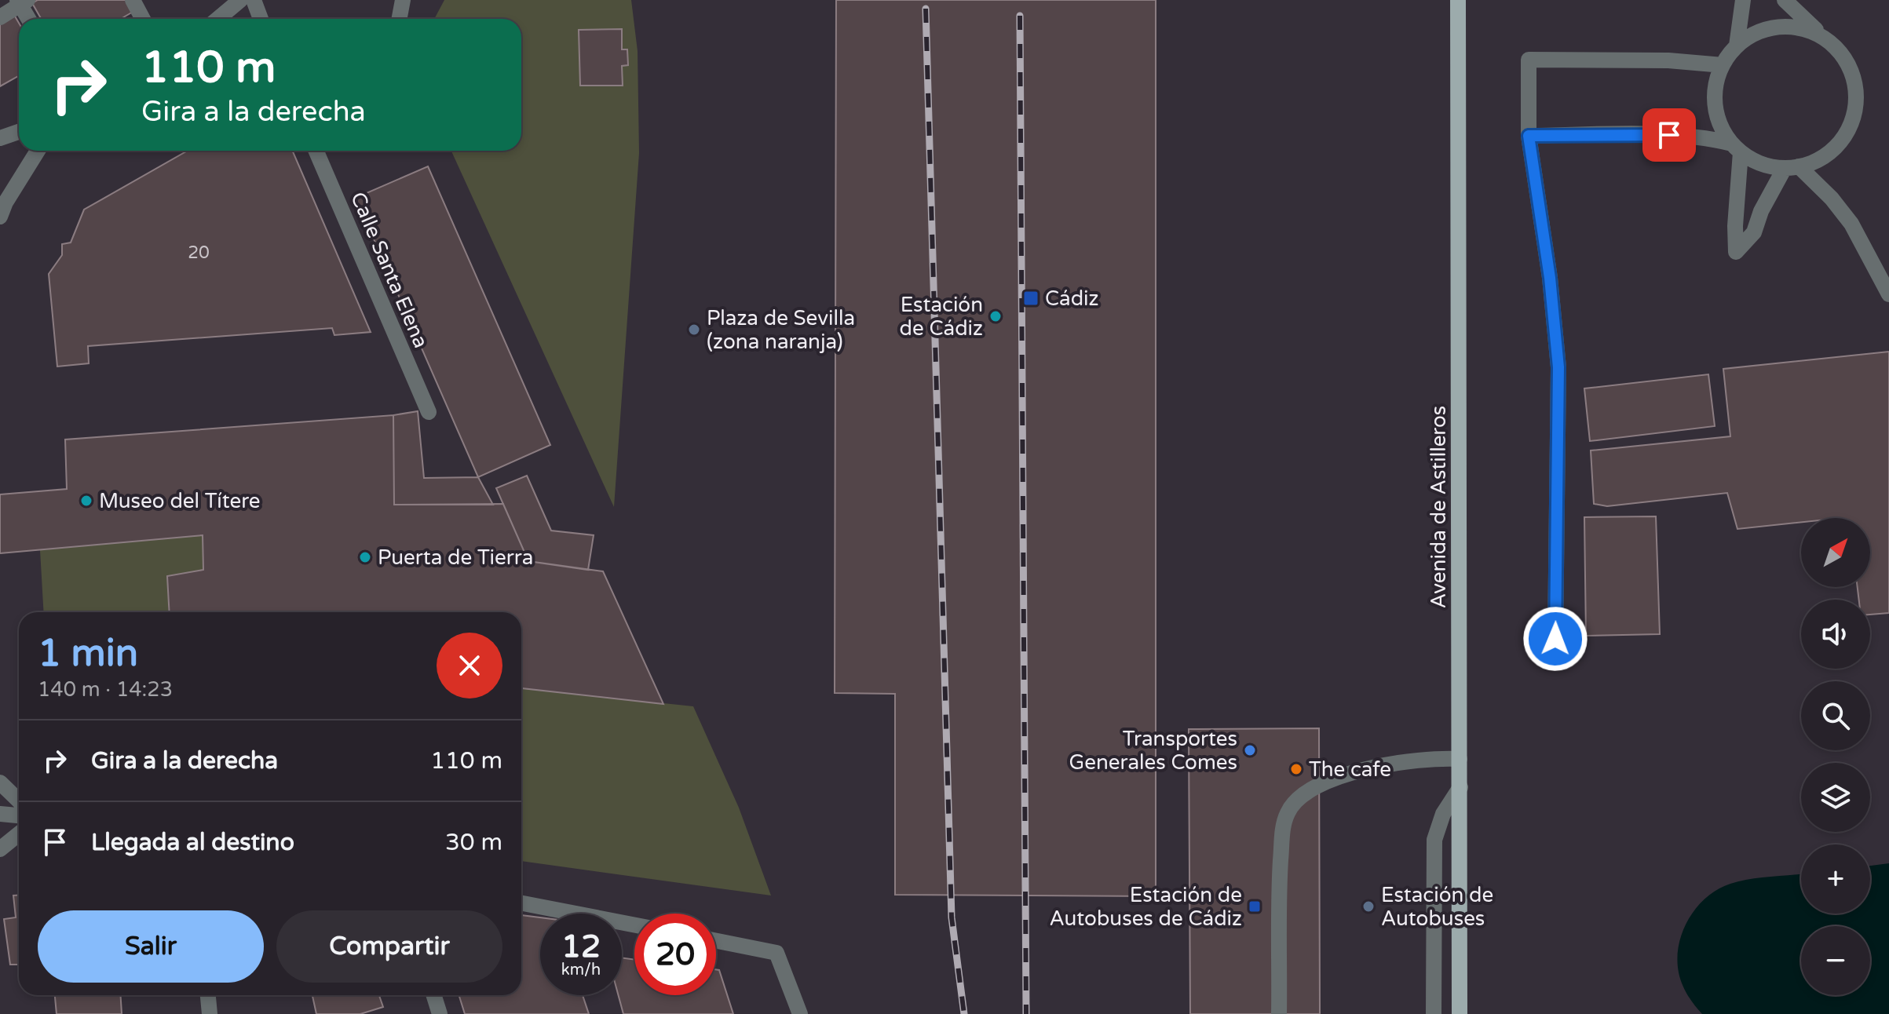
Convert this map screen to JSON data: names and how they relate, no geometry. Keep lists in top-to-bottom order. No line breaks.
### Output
{"streets":{"main road":["Avenida de Astilleros"],"street":["Calle Santa Elena"]},"places":{"transit":["Cádiz","Estación de Autobuses de Cádiz"],"other":["Estación de Cádiz","Plaza de Sevilla (zona naranja)","Museo del Títere","Puerta de Tierra","Transportes Generales Comes","The cafe","Estación de Autobuses"]},"house_numbers":["20"],"north":"top right","page":{"turn":["110 m","Gira a la derecha"],"map_buttons":["+","−"],"heading":["1 min","140 m · 14:23"],"list":[{"name":"Gira a la derecha","value":"110 m"},{"name":"Llegada al destino","value":"30 m"}],"buttons":["Salir","Compartir"],"speed":"12 km/h","limit":"20"}}
